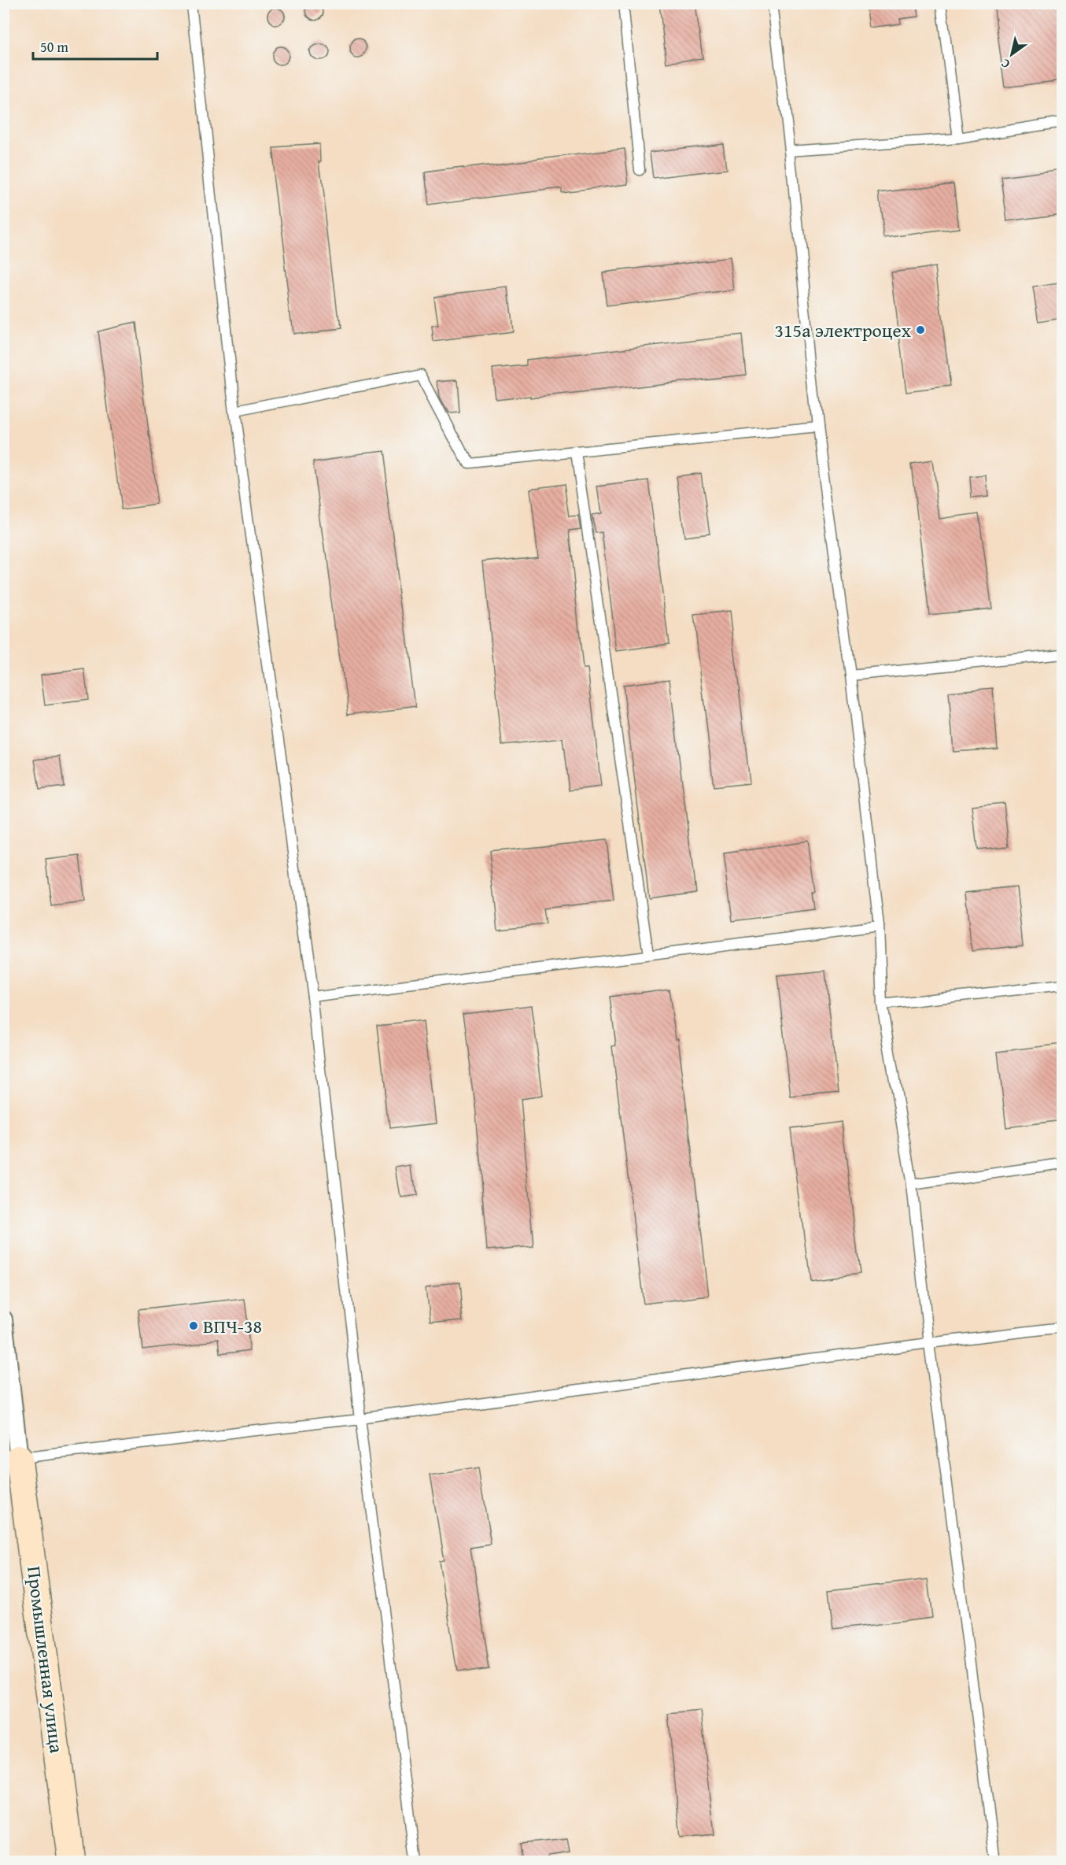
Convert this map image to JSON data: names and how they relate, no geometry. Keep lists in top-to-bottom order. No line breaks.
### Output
{"streets":{"street":["Промышленная улица"]},"places":["315a электроцех","ВПЧ-38"],"scale_bar":"50 m","north":"bottom left"}
